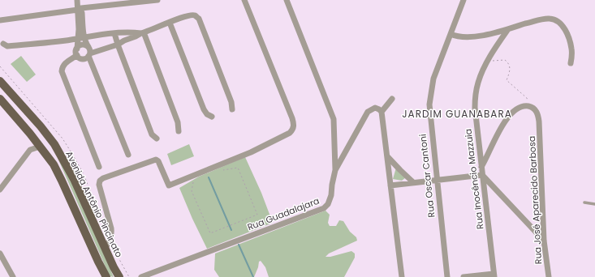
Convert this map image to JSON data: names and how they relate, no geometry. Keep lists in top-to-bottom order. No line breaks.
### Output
{"streets":{"main road":["Avenida Antônio Pincinato"],"street":["Rua Oscar Cantoni","Rua Inocêncio Mazzuia","Rua José Aparecido Barbosa","Rua Guadalajara"]},"districts":["JARDIM GUANABARA"]}
